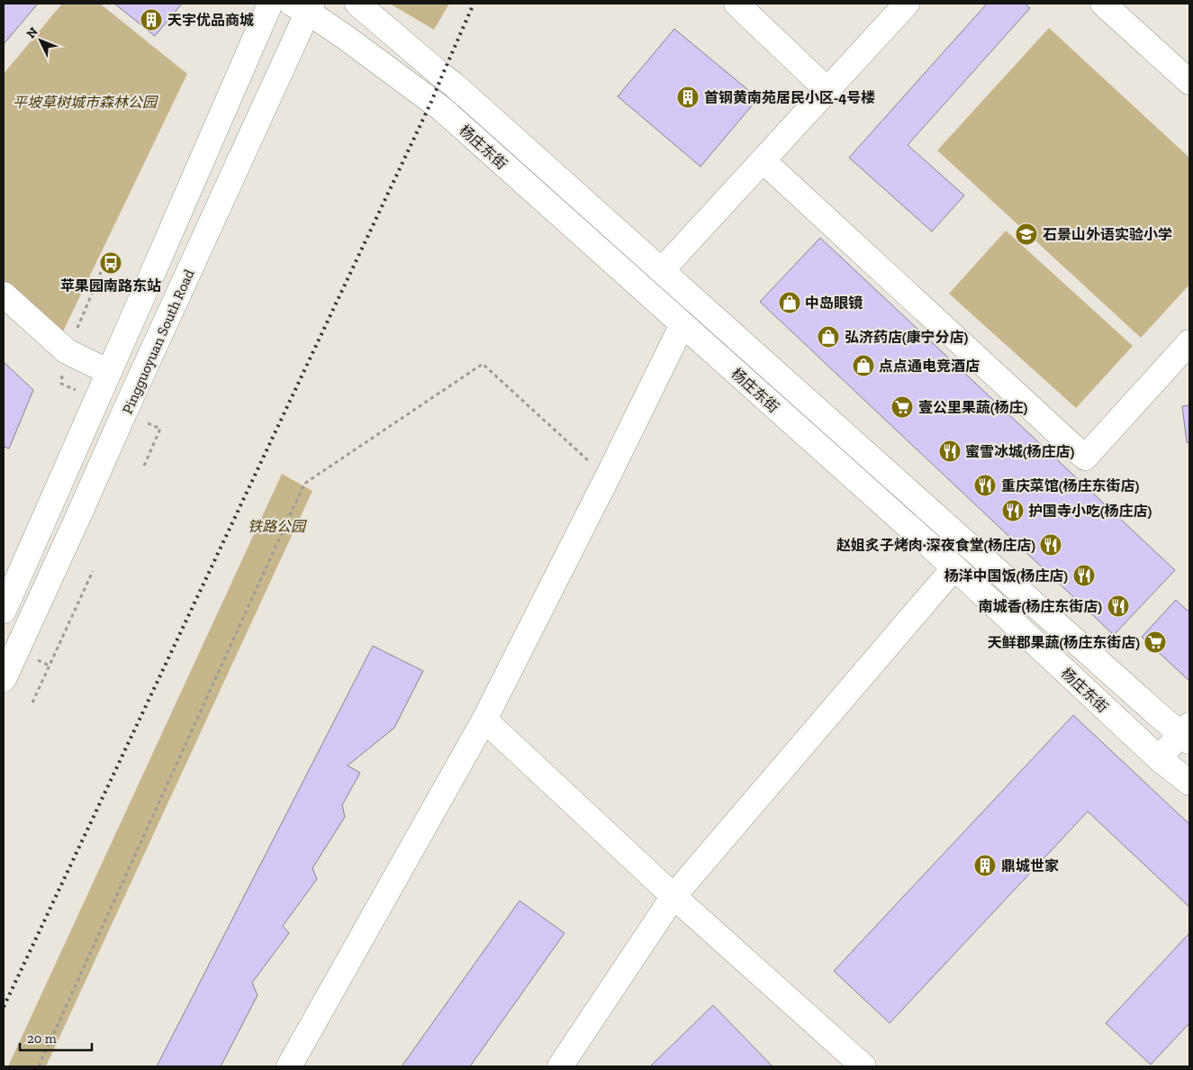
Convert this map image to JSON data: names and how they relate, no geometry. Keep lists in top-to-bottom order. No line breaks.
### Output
{"streets":{"main road":["杨庄东街","Pingguoyuan South Road"]},"crossings":[["杨庄东街","Pingguoyuan South Road"]],"parks":["平坡草树城市森林公园","铁路公园"],"places":{"building":["天宇优品商城","首钢黄南苑居民小区-4号楼","鼎城世家"],"school or university":["石景山外语实验小学"],"bus stop":["苹果园南路东站"],"shop":["中岛眼镜","弘济药店(康宁分店)","点点通电竞酒店"],"supermarket":["壹公里果蔬(杨庄)","天鲜郡果蔬(杨庄东街店)"],"restaurant":["蜜雪冰城(杨庄店)","重庆菜馆(杨庄东街店)","护国寺小吃(杨庄店)","赵姐炙子烤肉·深夜食堂(杨庄店)","杨洋中国饭(杨庄店)","南城香(杨庄东街店)"]},"scale_bar":"20 m","north":"top left"}
